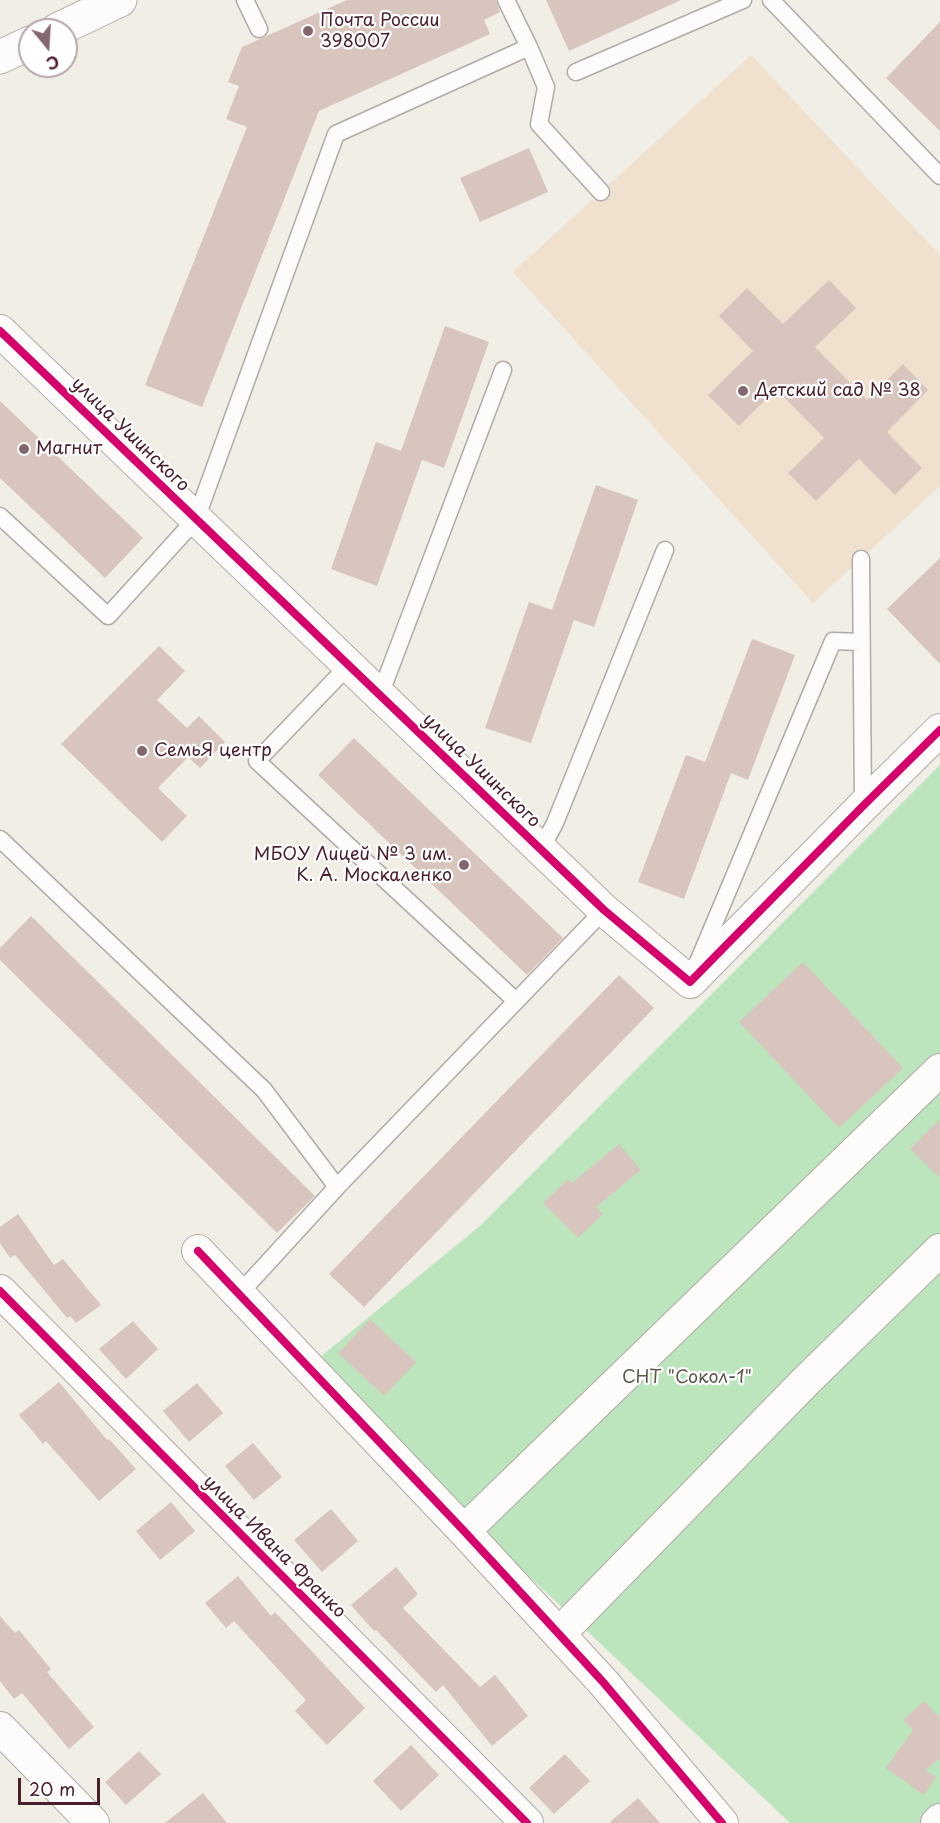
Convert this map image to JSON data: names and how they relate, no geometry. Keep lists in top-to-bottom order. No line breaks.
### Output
{"streets":{"street":["улица Ушинского","улица Ивана Франко"]},"parks":["СНТ \"Сокол-1\""],"places":["Почта России 398007","Детский сад № 38","Магнит","СемьЯ центр","МБОУ Лицей № 3 им. К. А. Москаленко"],"scale_bar":"20 m","north":"bottom"}
